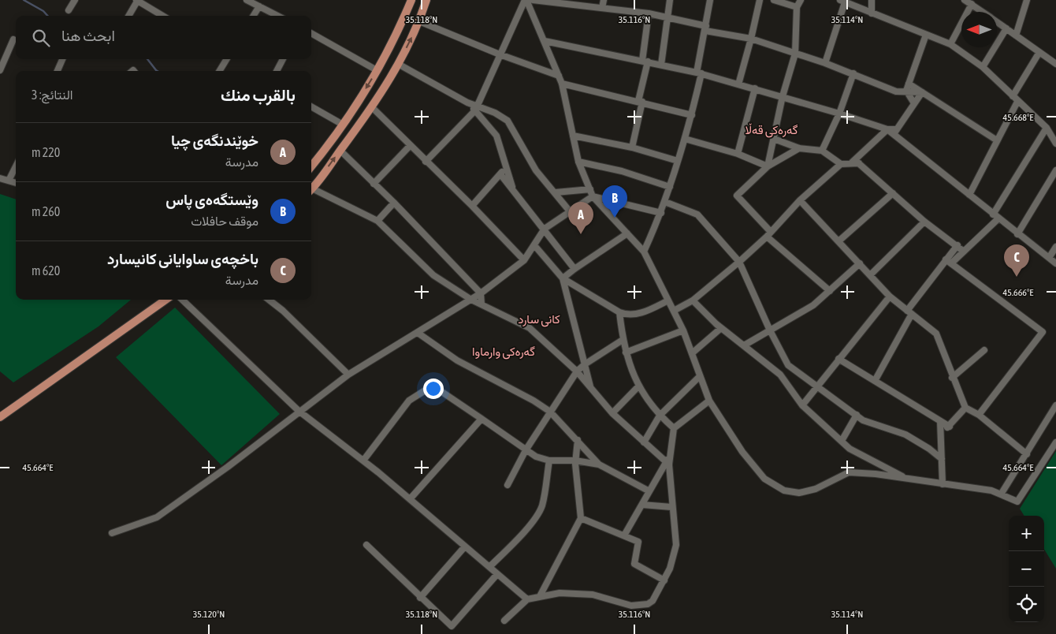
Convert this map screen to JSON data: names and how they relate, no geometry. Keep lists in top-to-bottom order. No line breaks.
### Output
{"districts":["گەرەکی قەڵا","کانی سارد","گەرەکی وارماوا"],"north":"left","page":{"search":"ابحث هنا","heading":["بالقرب منك","النتائج: 3"],"list":[{"mark":"A","name":"خوێندنگەی چیا","note":"مدرسة","value":"220 m"},{"mark":"B","name":"وێستگەەی پاس","note":"موقف حافلات","value":"260 m"},{"mark":"C","name":"باخچەی ساوایانی کانیسارد","note":"مدرسة","value":"620 m"}],"pins":["B","A","C"],"map_buttons":["+","−"]},"coordinates":["35.118°N","35.116°N","35.114°N","45.668°E","45.666°E","45.664°E","35.120°N"]}
